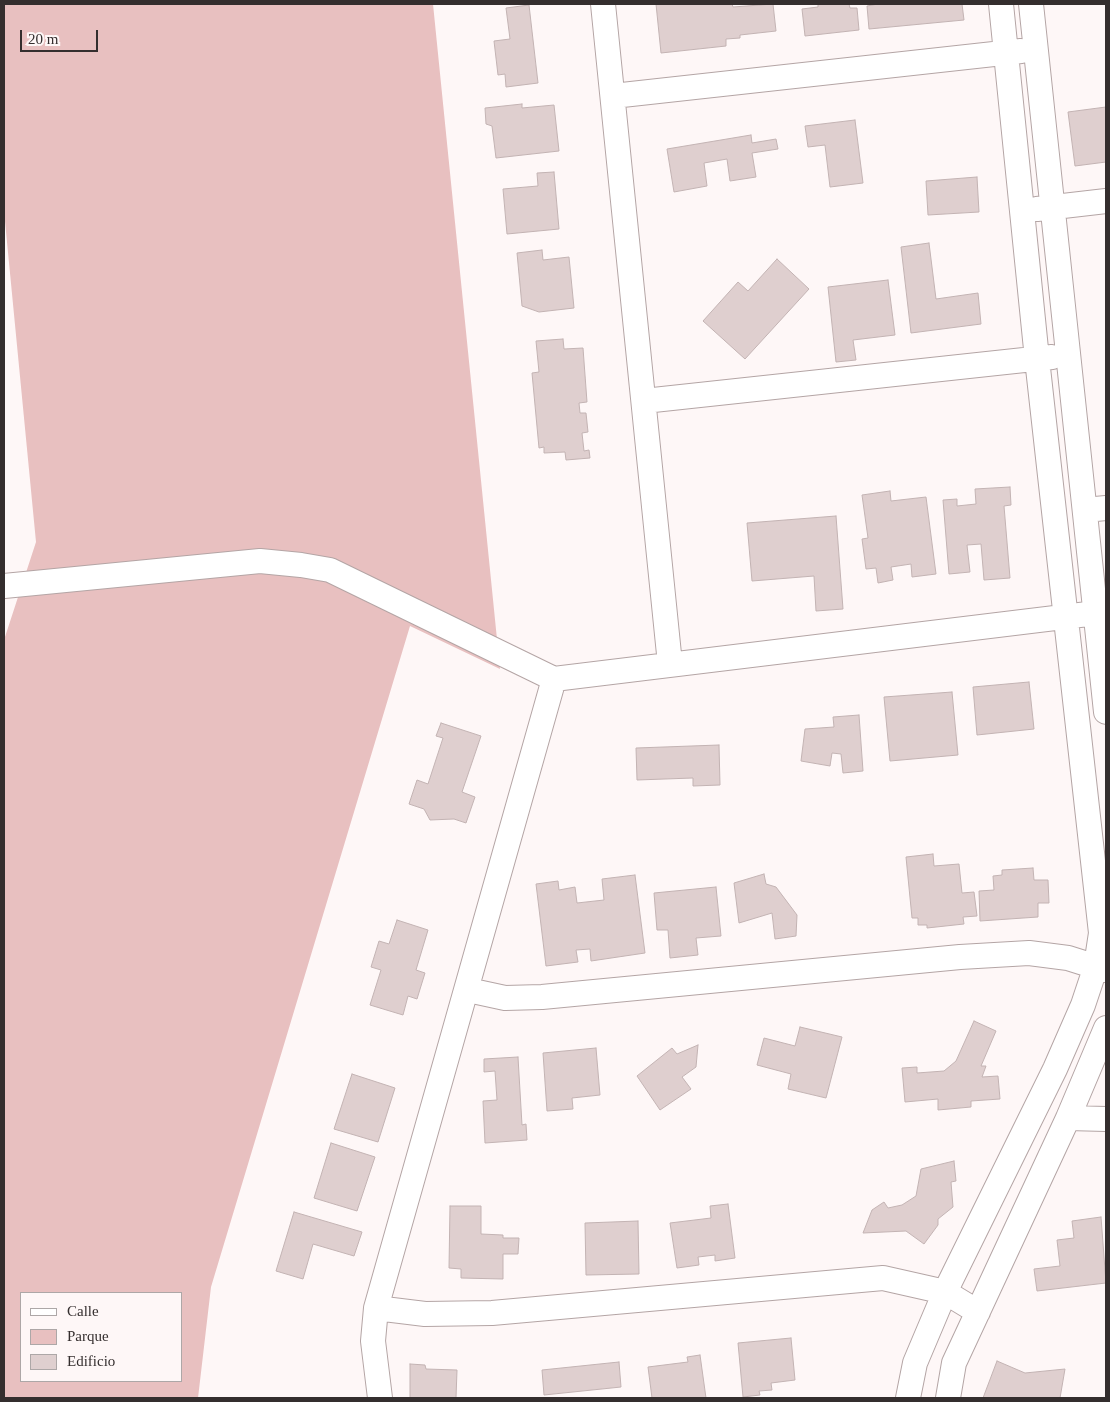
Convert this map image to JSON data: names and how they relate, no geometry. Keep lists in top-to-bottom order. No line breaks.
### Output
{"legend":["Calle","Parque","Edificio"],"scale_bar":"20 m"}
